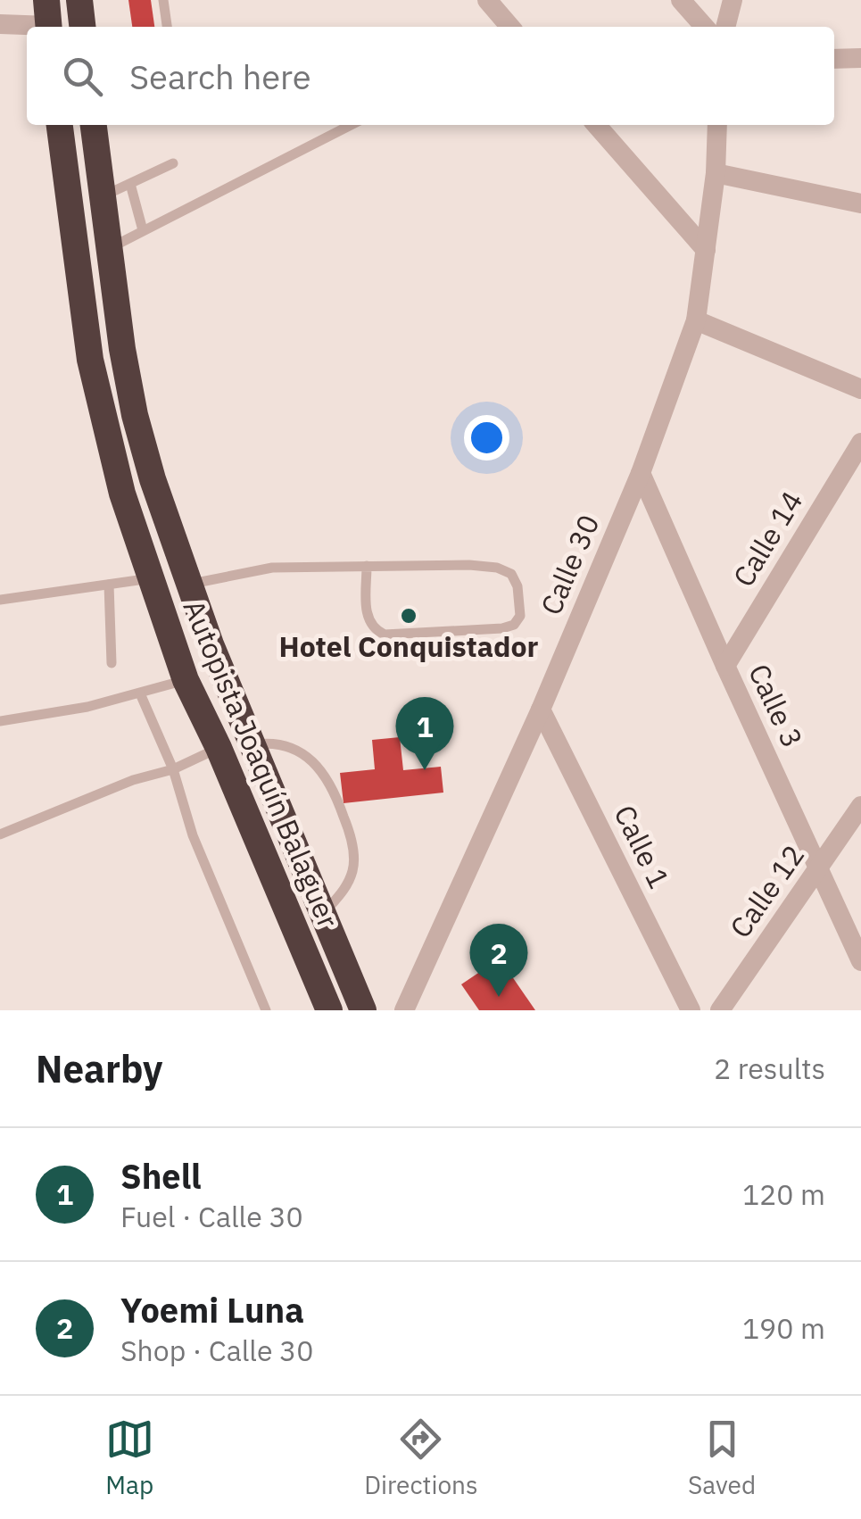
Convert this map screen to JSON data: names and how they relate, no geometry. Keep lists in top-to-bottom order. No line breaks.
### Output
{"streets":{"highway":["Autopista Joaquín Balaguer"],"street":["Calle 14","Calle 30","Calle 3","Calle 1","Calle 12"]},"crossings":[["Calle 14","Calle 3"],["Calle 30","Calle 3"],["Calle 30","Calle 1"],["Calle 3","Calle 12"]],"places":["Hotel Conquistador"],"page":{"search":"Search here","pins":["1","2"],"heading":["Nearby","2 results"],"list":[{"mark":"1","name":"Shell","note":"Fuel · Calle 30","value":"120 m"},{"mark":"2","name":"Yoemi Luna","note":"Shop · Calle 30","value":"190 m"}],"nav":["Map","Directions","Saved"]}}
